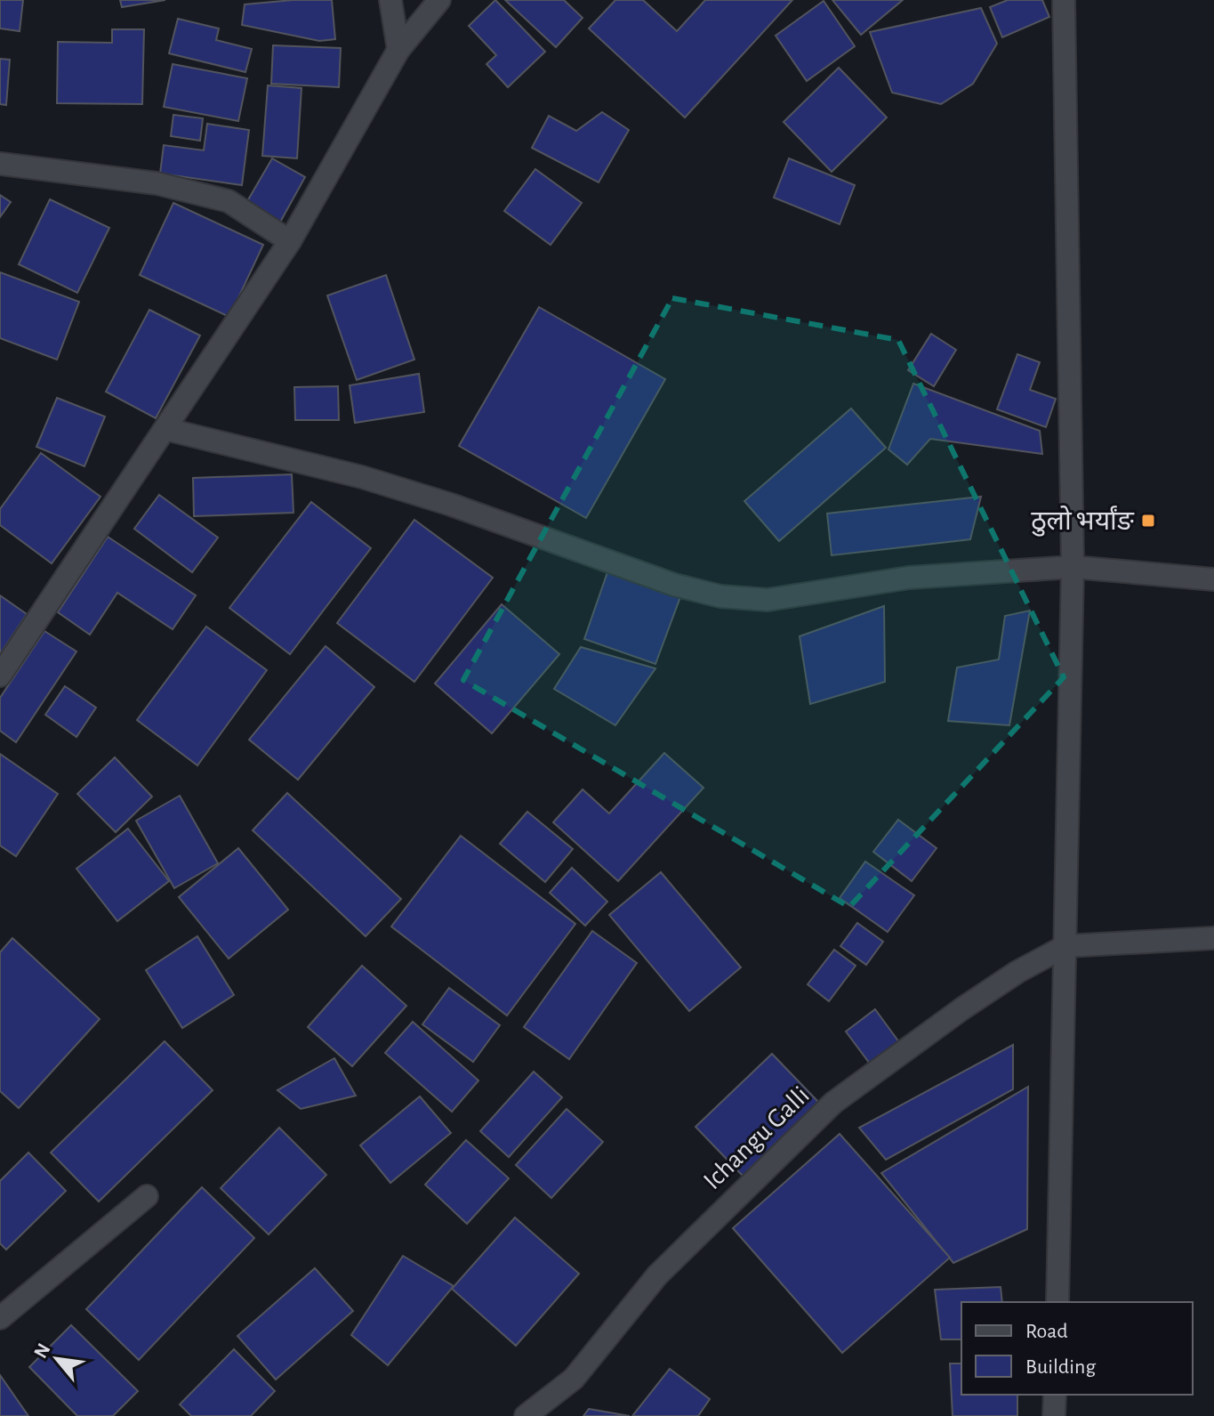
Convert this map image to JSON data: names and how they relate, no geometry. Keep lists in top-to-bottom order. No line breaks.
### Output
{"streets":{"street":["Ichangu Galli"]},"places":{"transit":["ठुलो भर्यांङ"]},"legend":["Road","Building"],"north":"top left"}
